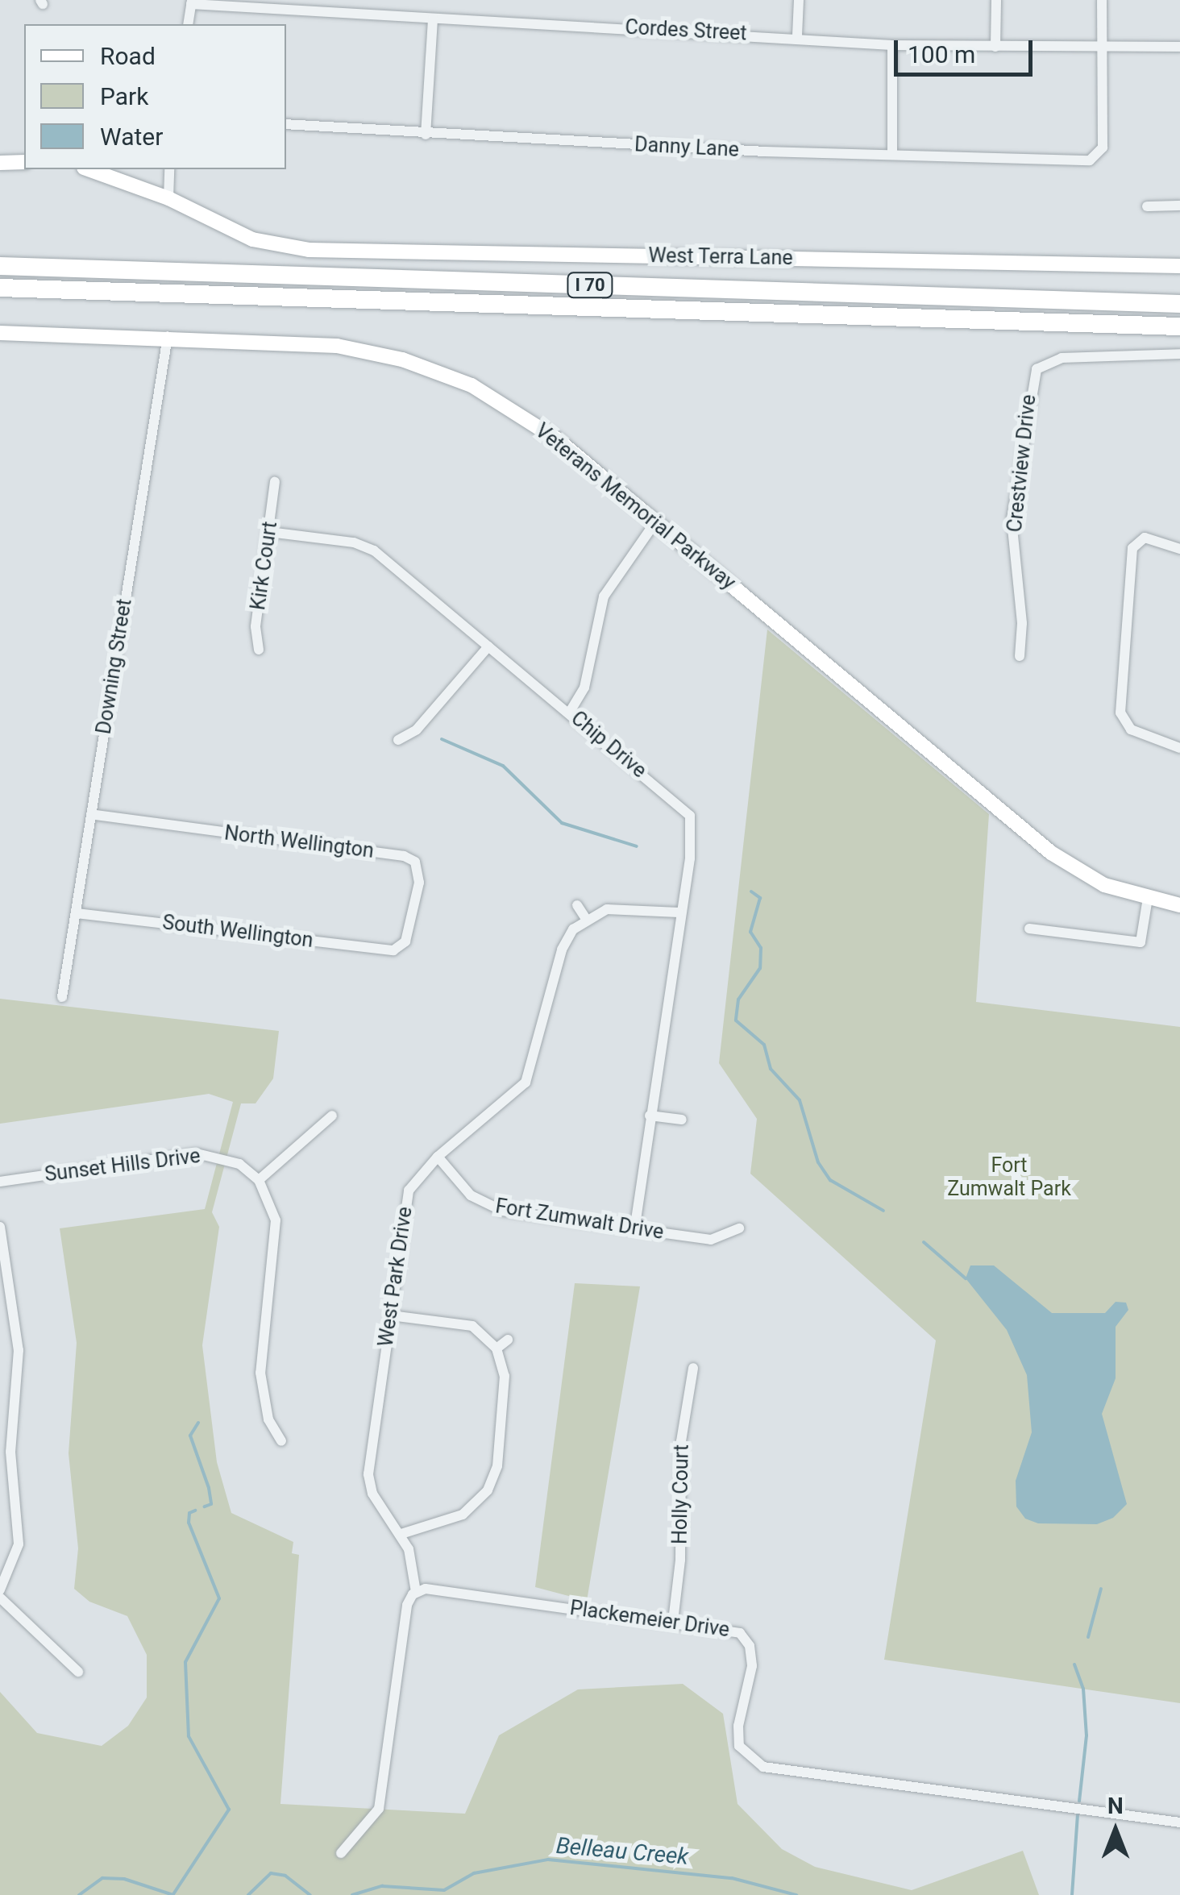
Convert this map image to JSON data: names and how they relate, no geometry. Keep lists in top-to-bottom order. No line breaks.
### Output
{"streets":{"highway":["I 70"],"street":["Cordes Street","Danny Lane","West Terra Lane","Crestview Drive","Veterans Memorial Parkway","Kirk Court","Downing Street","Chip Drive","North Wellington","South Wellington","Sunset Hills Drive","Fort Zumwalt Drive","West Park Drive","Holly Court","Plackemeier Drive"]},"crossings":[["Cordes Street","Danny Lane"],["Veterans Memorial Parkway","Downing Street"],["Kirk Court","Chip Drive"],["Downing Street","North Wellington"],["Downing Street","South Wellington"],["Chip Drive","Fort Zumwalt Drive"],["North Wellington","South Wellington"],["Fort Zumwalt Drive","West Park Drive"],["West Park Drive","Plackemeier Drive"],["Holly Court","Plackemeier Drive"]],"water":["Belleau Creek"],"parks":["Fort Zumwalt Park"],"legend":["Road","Park","Water"],"scale_bar":"100 m","north":"top"}
